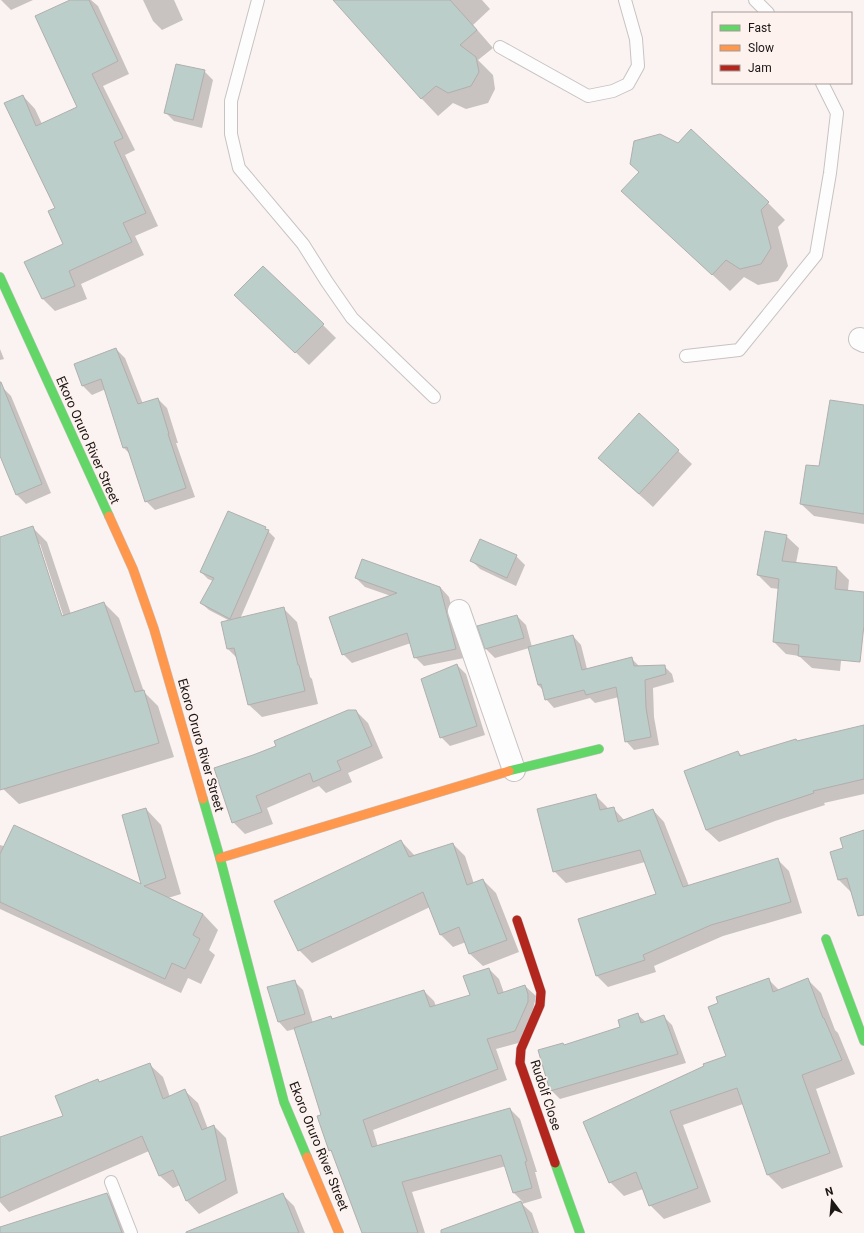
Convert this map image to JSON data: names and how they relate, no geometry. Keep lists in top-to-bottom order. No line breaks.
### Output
{"streets":{"street":["Ekoro Oruro River Street","Rudolf Close"]},"legend":["Fast","Slow","Jam"],"north":"top"}
